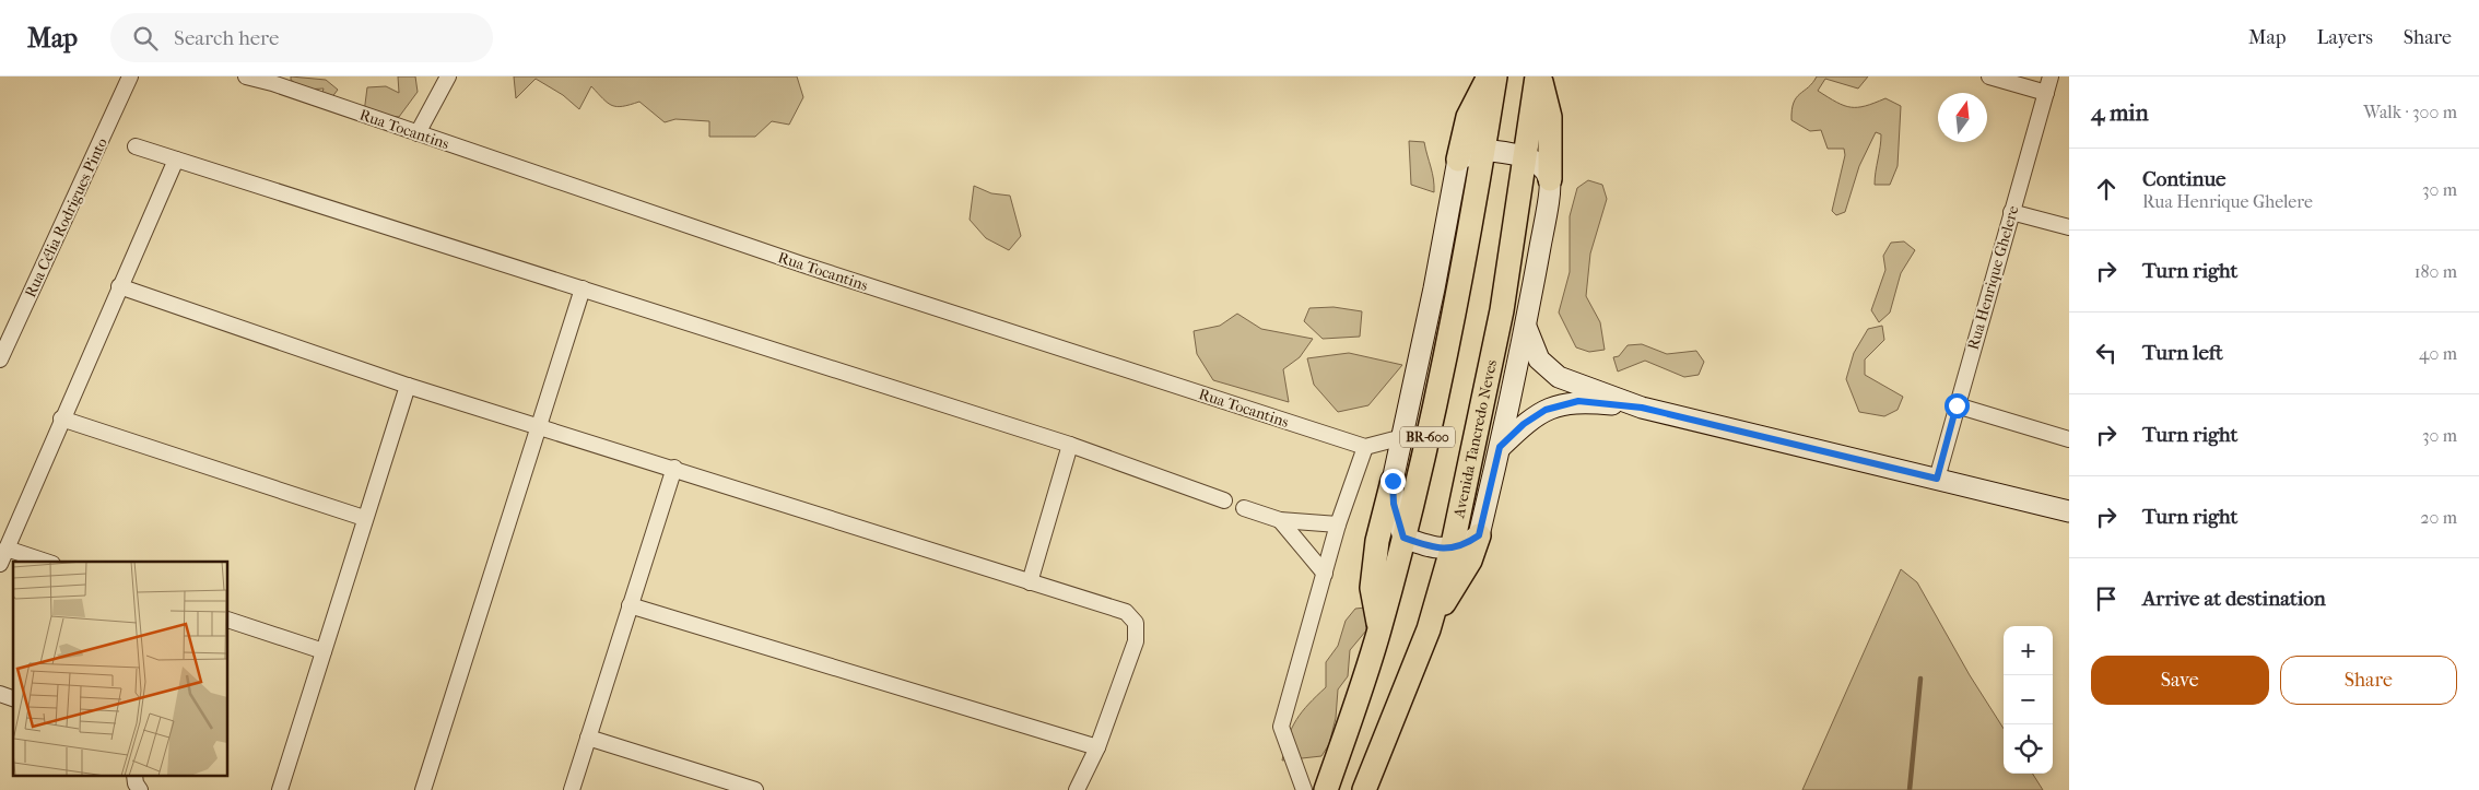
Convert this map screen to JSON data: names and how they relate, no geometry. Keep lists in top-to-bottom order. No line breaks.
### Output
{"streets":{"main road":["BR-600","Avenida Tancredo Neves"],"street":["Rua Tocantins","Rua Célia Rodrigues Pinto","Rua Henrique Ghelere"]},"north":"top","page":{"header":"Map","search":"Search here","nav":["Map","Layers","Share"],"heading":["4 min","Walk · 300 m"],"list":[["Continue","Rua Henrique Ghelere","30 m"],["Turn right","180 m"],["Turn left","40 m"],["Turn right","30 m"],["Turn right","20 m"],"Arrive at destination"],"map_buttons":["+","−"],"buttons":["Save","Share"]}}
